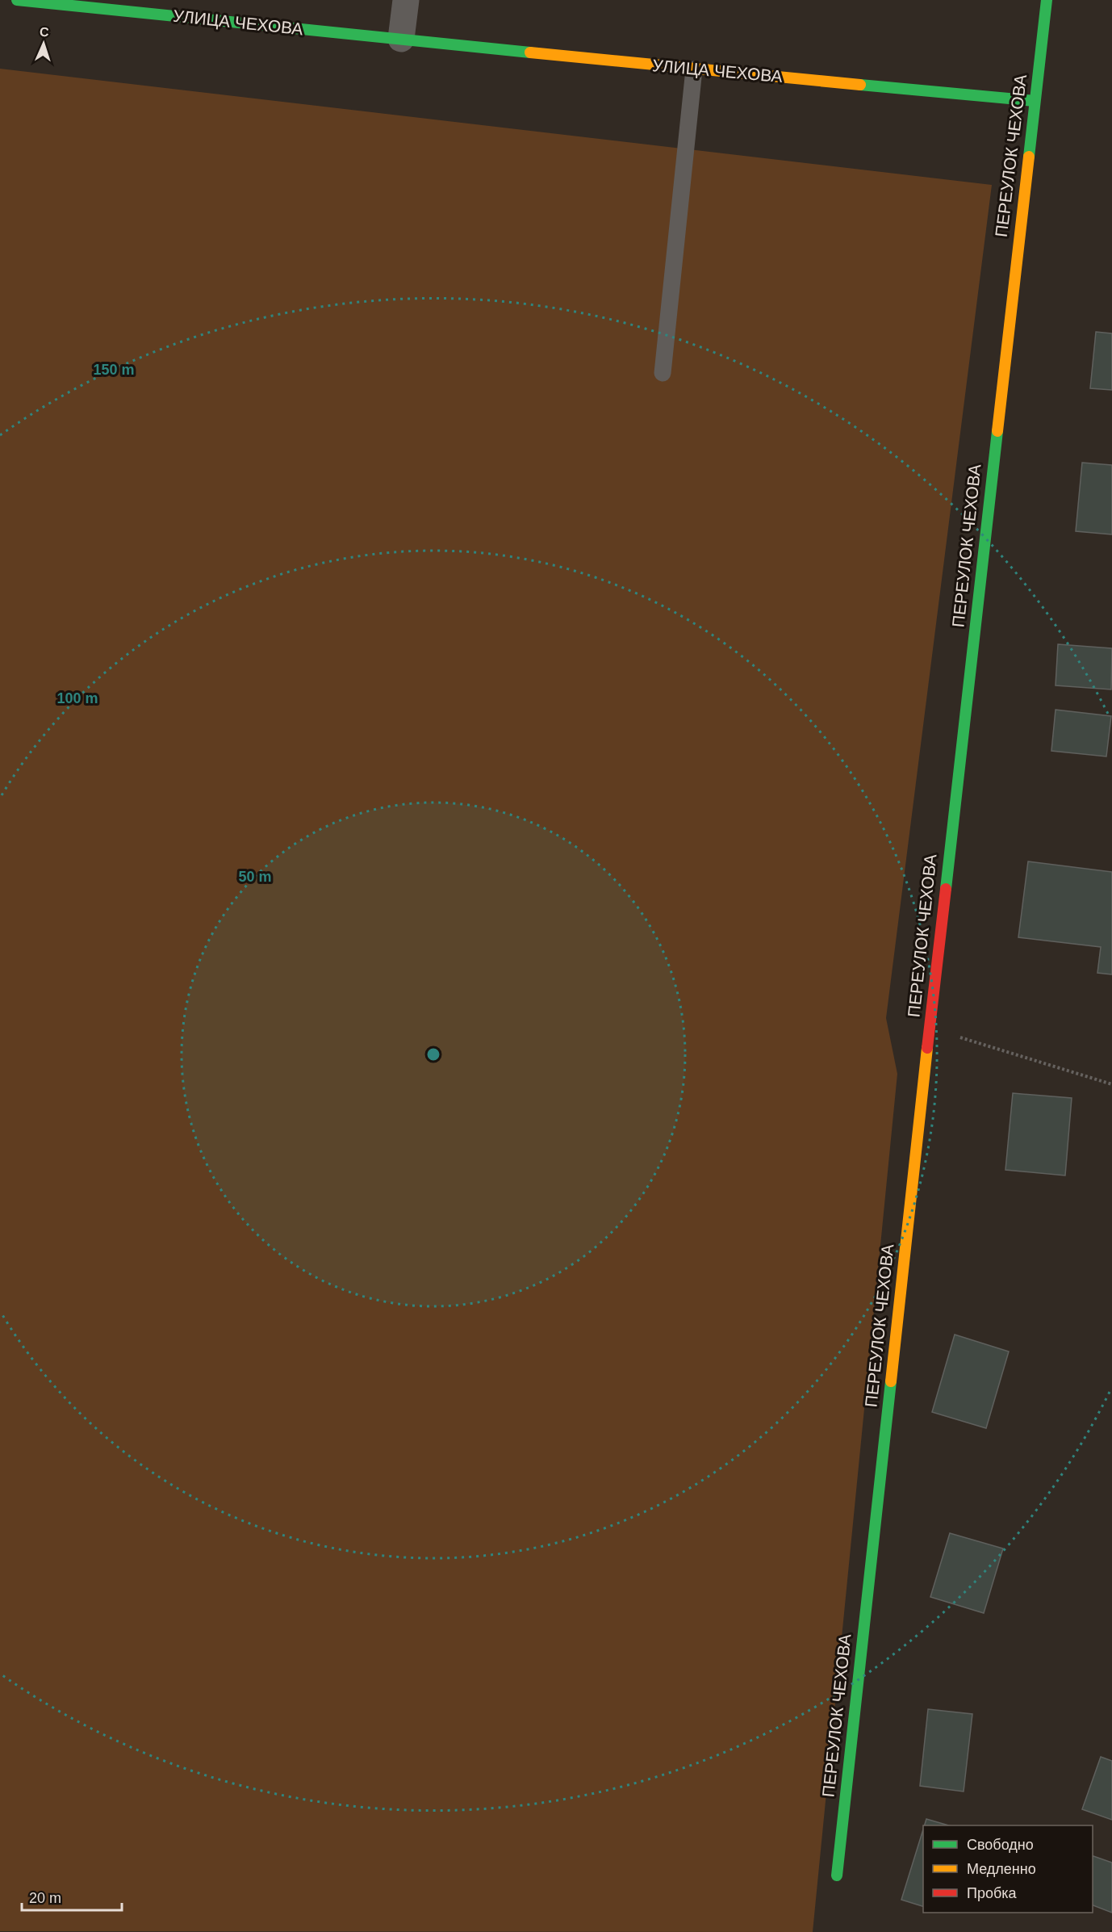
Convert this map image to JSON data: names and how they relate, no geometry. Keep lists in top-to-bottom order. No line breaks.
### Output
{"streets":{"street":["УЛИЦА ЧЕХОВА","ПЕРЕУЛОК ЧЕХОВА"]},"crossings":[["УЛИЦА ЧЕХОВА","ПЕРЕУЛОК ЧЕХОВА"]],"legend":["Свободно","Медленно","Пробка"],"scale_bar":"20 m","north":"top","rings":["150 m","100 m","50 m"]}
